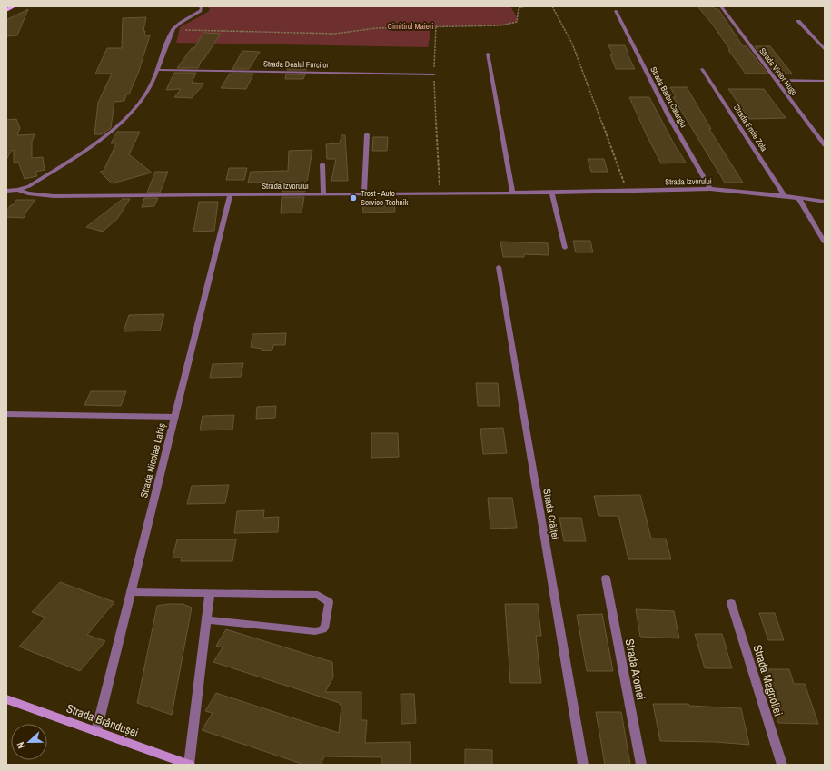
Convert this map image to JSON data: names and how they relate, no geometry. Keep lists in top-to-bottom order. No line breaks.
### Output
{"streets":{"main road":["Strada Brândușei"],"street":["Strada Dealul Furcilor","Strada Victor Hugo","Strada Barbu Catargiu","Strada Emile Zola","Strada Izvorului","Strada Nicolae Labiș","Strada Crăiței","Strada Aromei","Strada Magnoliei"]},"crossings":[["Strada Barbu Catargiu","Strada Izvorului"],["Strada Emile Zola","Strada Izvorului"],["Strada Izvorului","Strada Nicolae Labiș"],["Strada Nicolae Labiș","Strada Brândușei"]],"parks":["Cimitirul Maieri"],"places":["Trost - Auto Service Technik"],"north":"left"}
